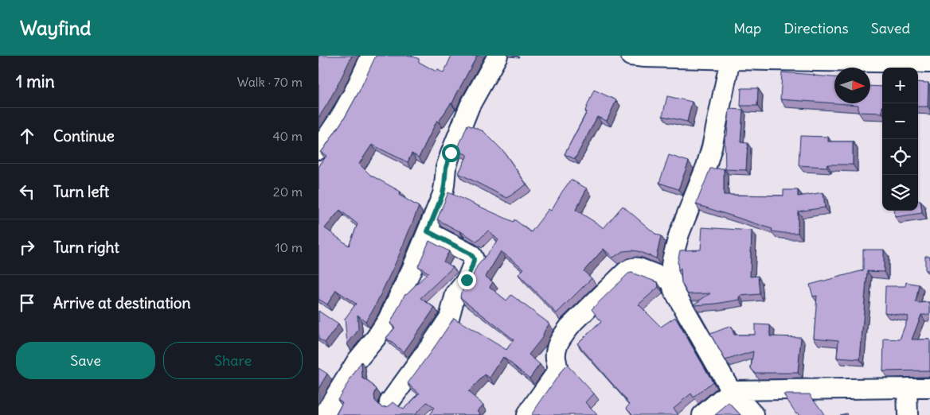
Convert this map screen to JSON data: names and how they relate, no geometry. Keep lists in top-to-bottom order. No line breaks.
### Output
{"north":"right","page":{"header":"Wayfind","nav":["Map","Directions","Saved"],"heading":["1 min","Walk · 70 m"],"map_buttons":["+","−"],"list":[["Continue","40 m"],["Turn left","20 m"],["Turn right","10 m"],"Arrive at destination"],"buttons":["Save","Share"]}}
